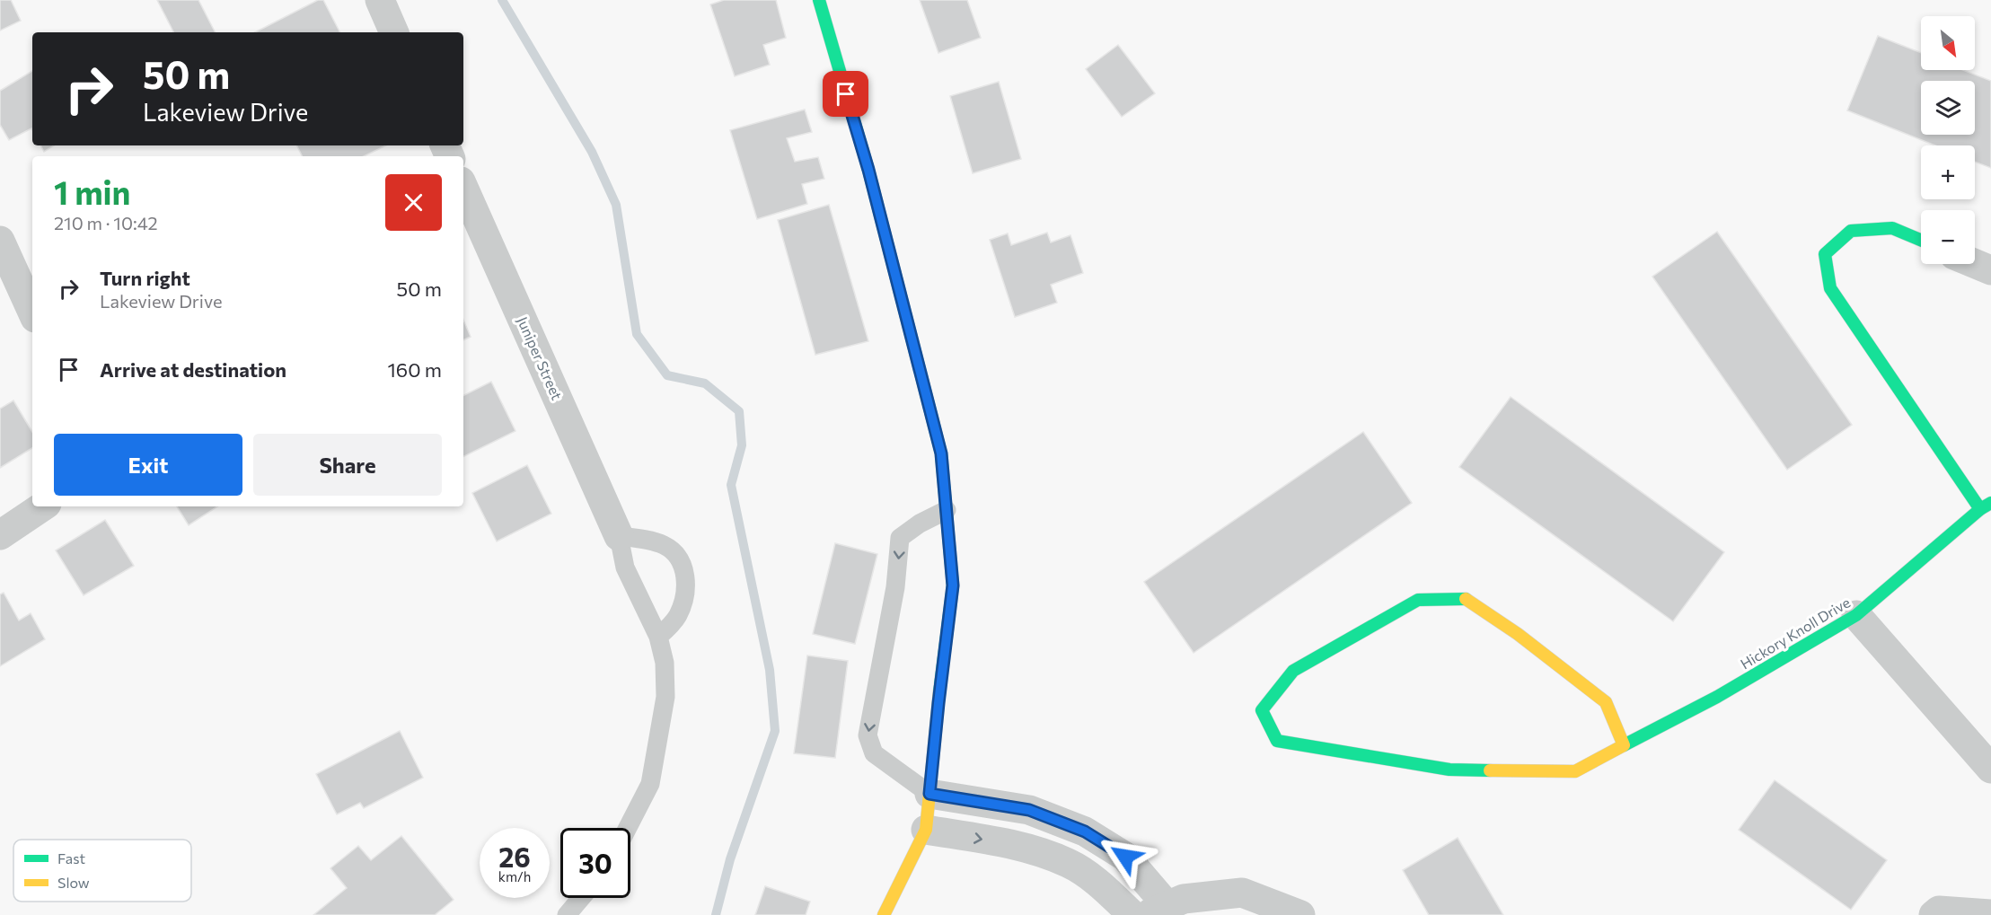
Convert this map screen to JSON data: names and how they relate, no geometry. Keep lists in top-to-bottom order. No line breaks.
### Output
{"streets":{"street":["Juniper Street","Hickory Knoll Drive"]},"legend":["Fast","Slow"],"north":"bottom right","page":{"map_buttons":["+","−"],"turn":["50 m","Lakeview Drive"],"heading":["1 min","210 m · 10:42"],"list":[{"name":"Turn right","note":"Lakeview Drive","value":"50 m"},{"name":"Arrive at destination","value":"160 m"}],"buttons":["Exit","Share"],"speed":"26 km/h","limit":"30"}}
